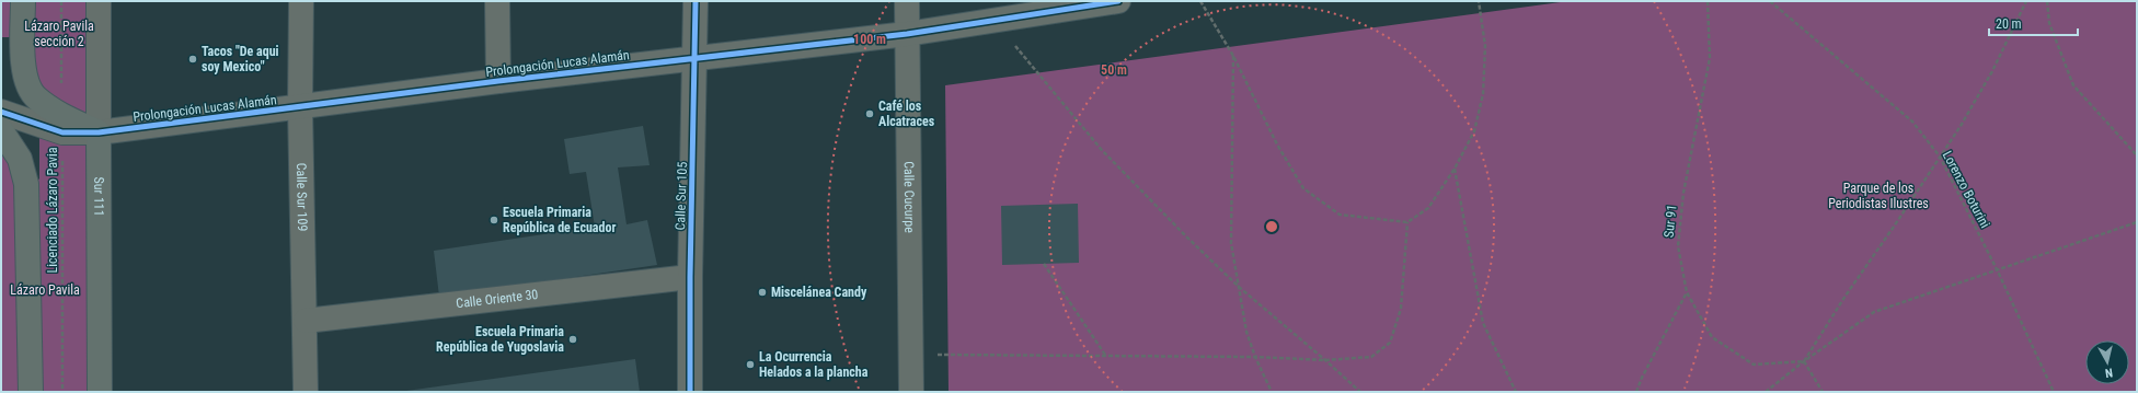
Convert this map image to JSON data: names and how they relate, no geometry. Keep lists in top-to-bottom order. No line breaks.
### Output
{"streets":{"street":["Prolongación Lucas Alamán","Calle Sur 105","Sur 111","Calle Sur 109","Calle Cucurpe","Calle Oriente 30"],"path":["Lorenzo Boturini","Licenciado Lázaro Pavia","Sur 91"]},"crossings":[["Prolongación Lucas Alamán","Calle Sur 105"],["Prolongación Lucas Alamán","Sur 111"],["Prolongación Lucas Alamán","Calle Sur 109"],["Prolongación Lucas Alamán","Calle Cucurpe"],["Calle Sur 105","Calle Oriente 30"],["Calle Sur 109","Calle Oriente 30"]],"parks":["Lázaro Pavila sección 2","Parque de los Periodistas Ilustres","Lázaro Pavila"],"places":["Tacos \"De aqui soy Mexico\"","Café los Alcatraces","Escuela Primaria República de Ecuador","Miscelánea Candy","Escuela Primaria República de Yugoslavia","La Ocurrencia Helados a la plancha"],"scale_bar":"20 m","north":"bottom","rings":["100 m","50 m"]}
